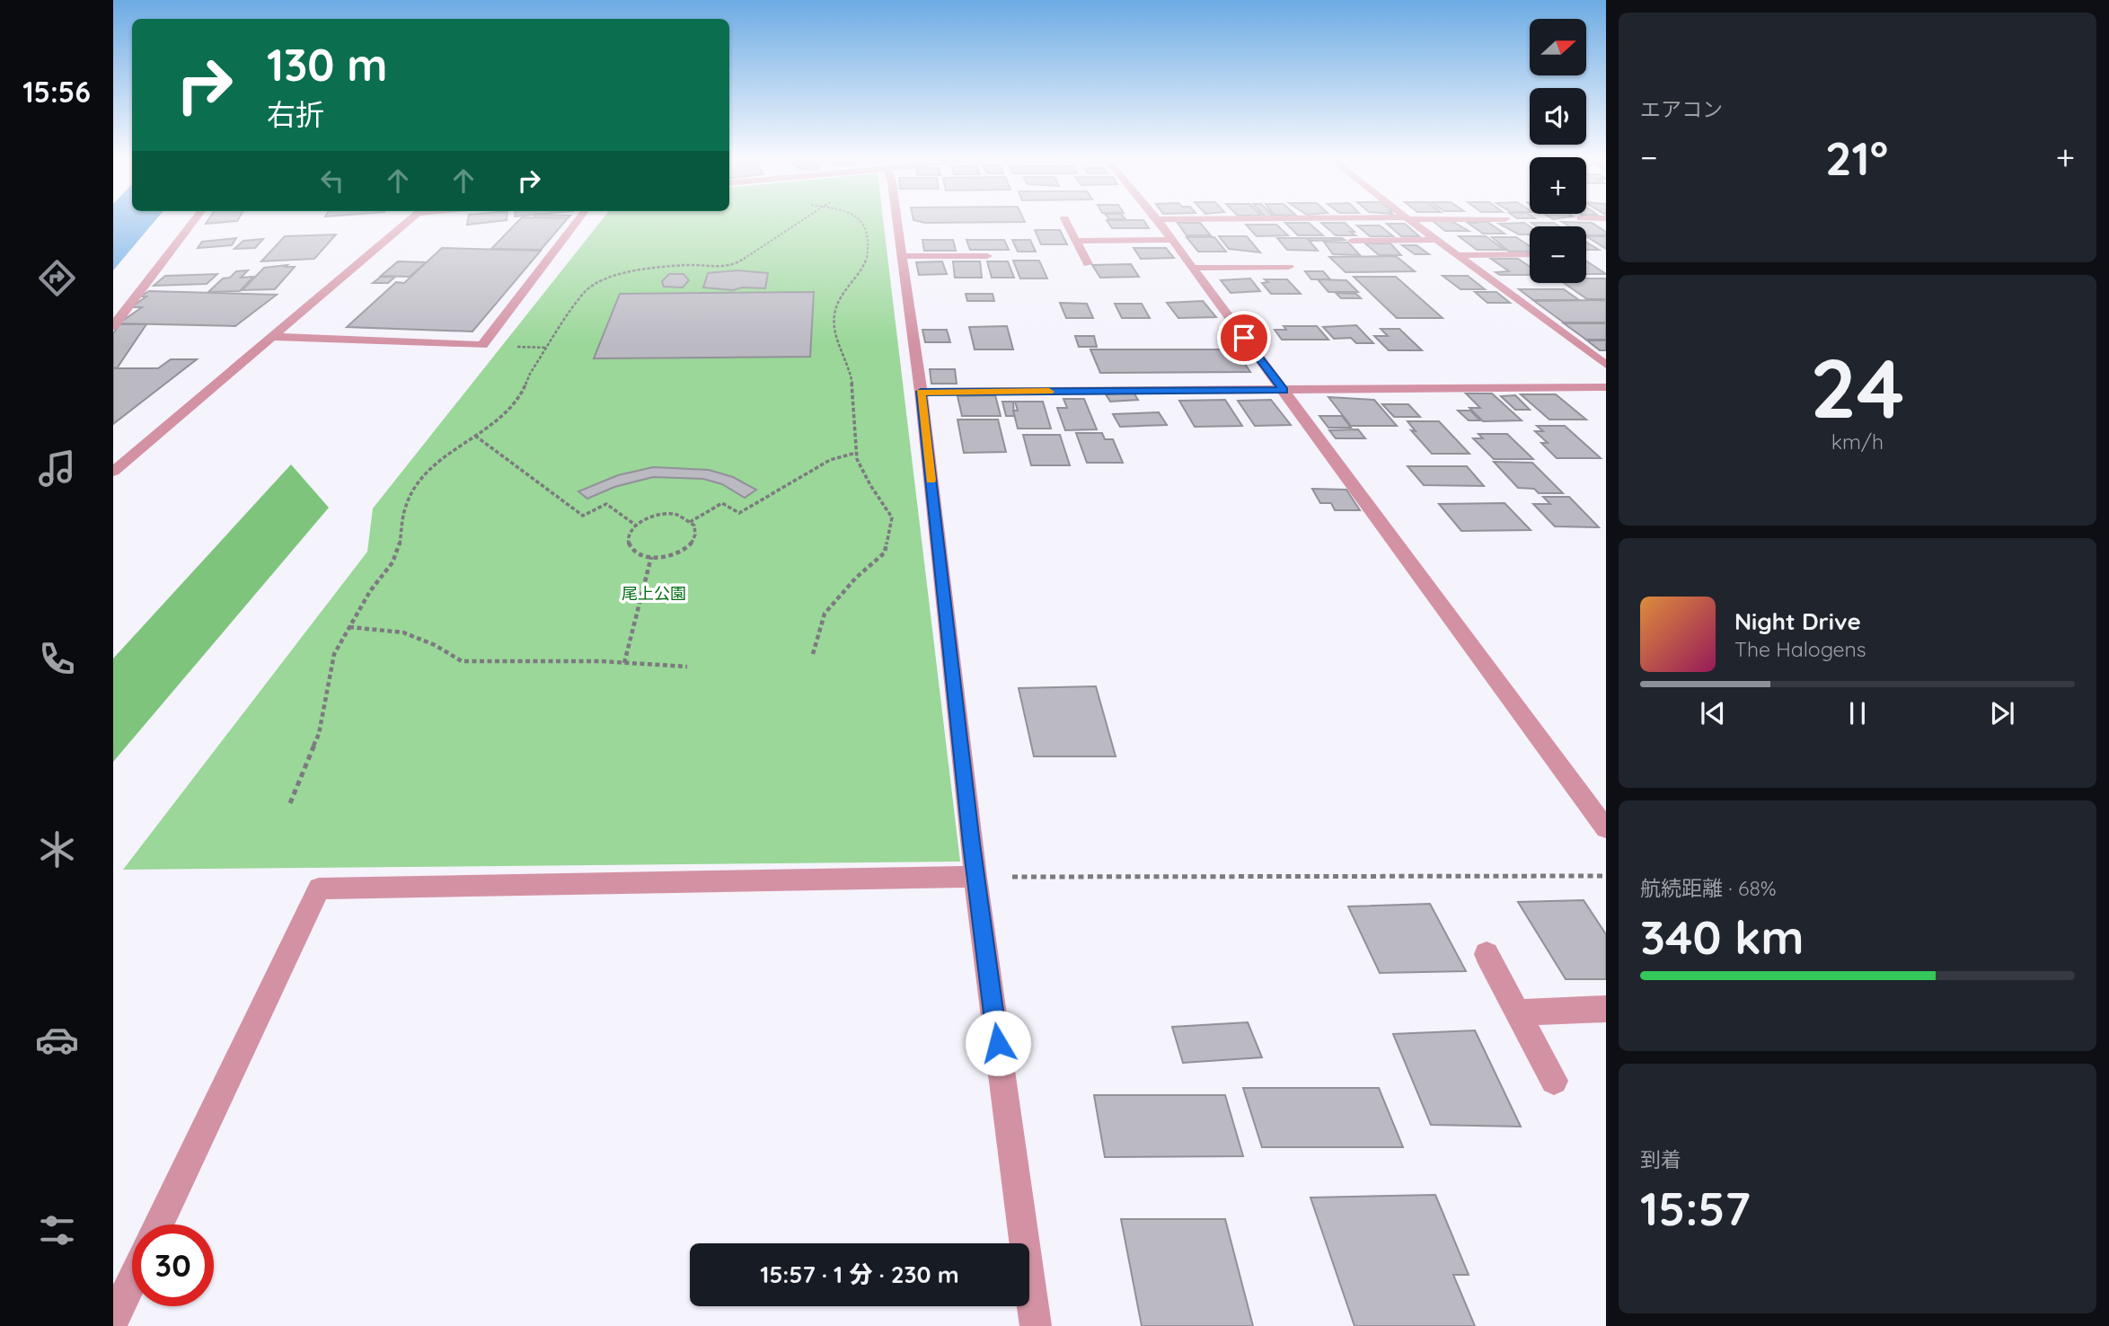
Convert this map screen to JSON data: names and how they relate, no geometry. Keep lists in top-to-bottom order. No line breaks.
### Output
{"parks":["尾上公園"],"north":"right","page":{"tabs":"15:56","tile":["エアコン",["24","km/h"],["航続距離 · 68%","340 km"],["到着","15:57"]],"map_buttons":["+","−"],"turn":["130 m","右折"],"heat":["−","21°","+"],"song":["Night Drive","The Halogens"],"limit":"30","trip":"15:57 · 1 分 · 230 m"}}
